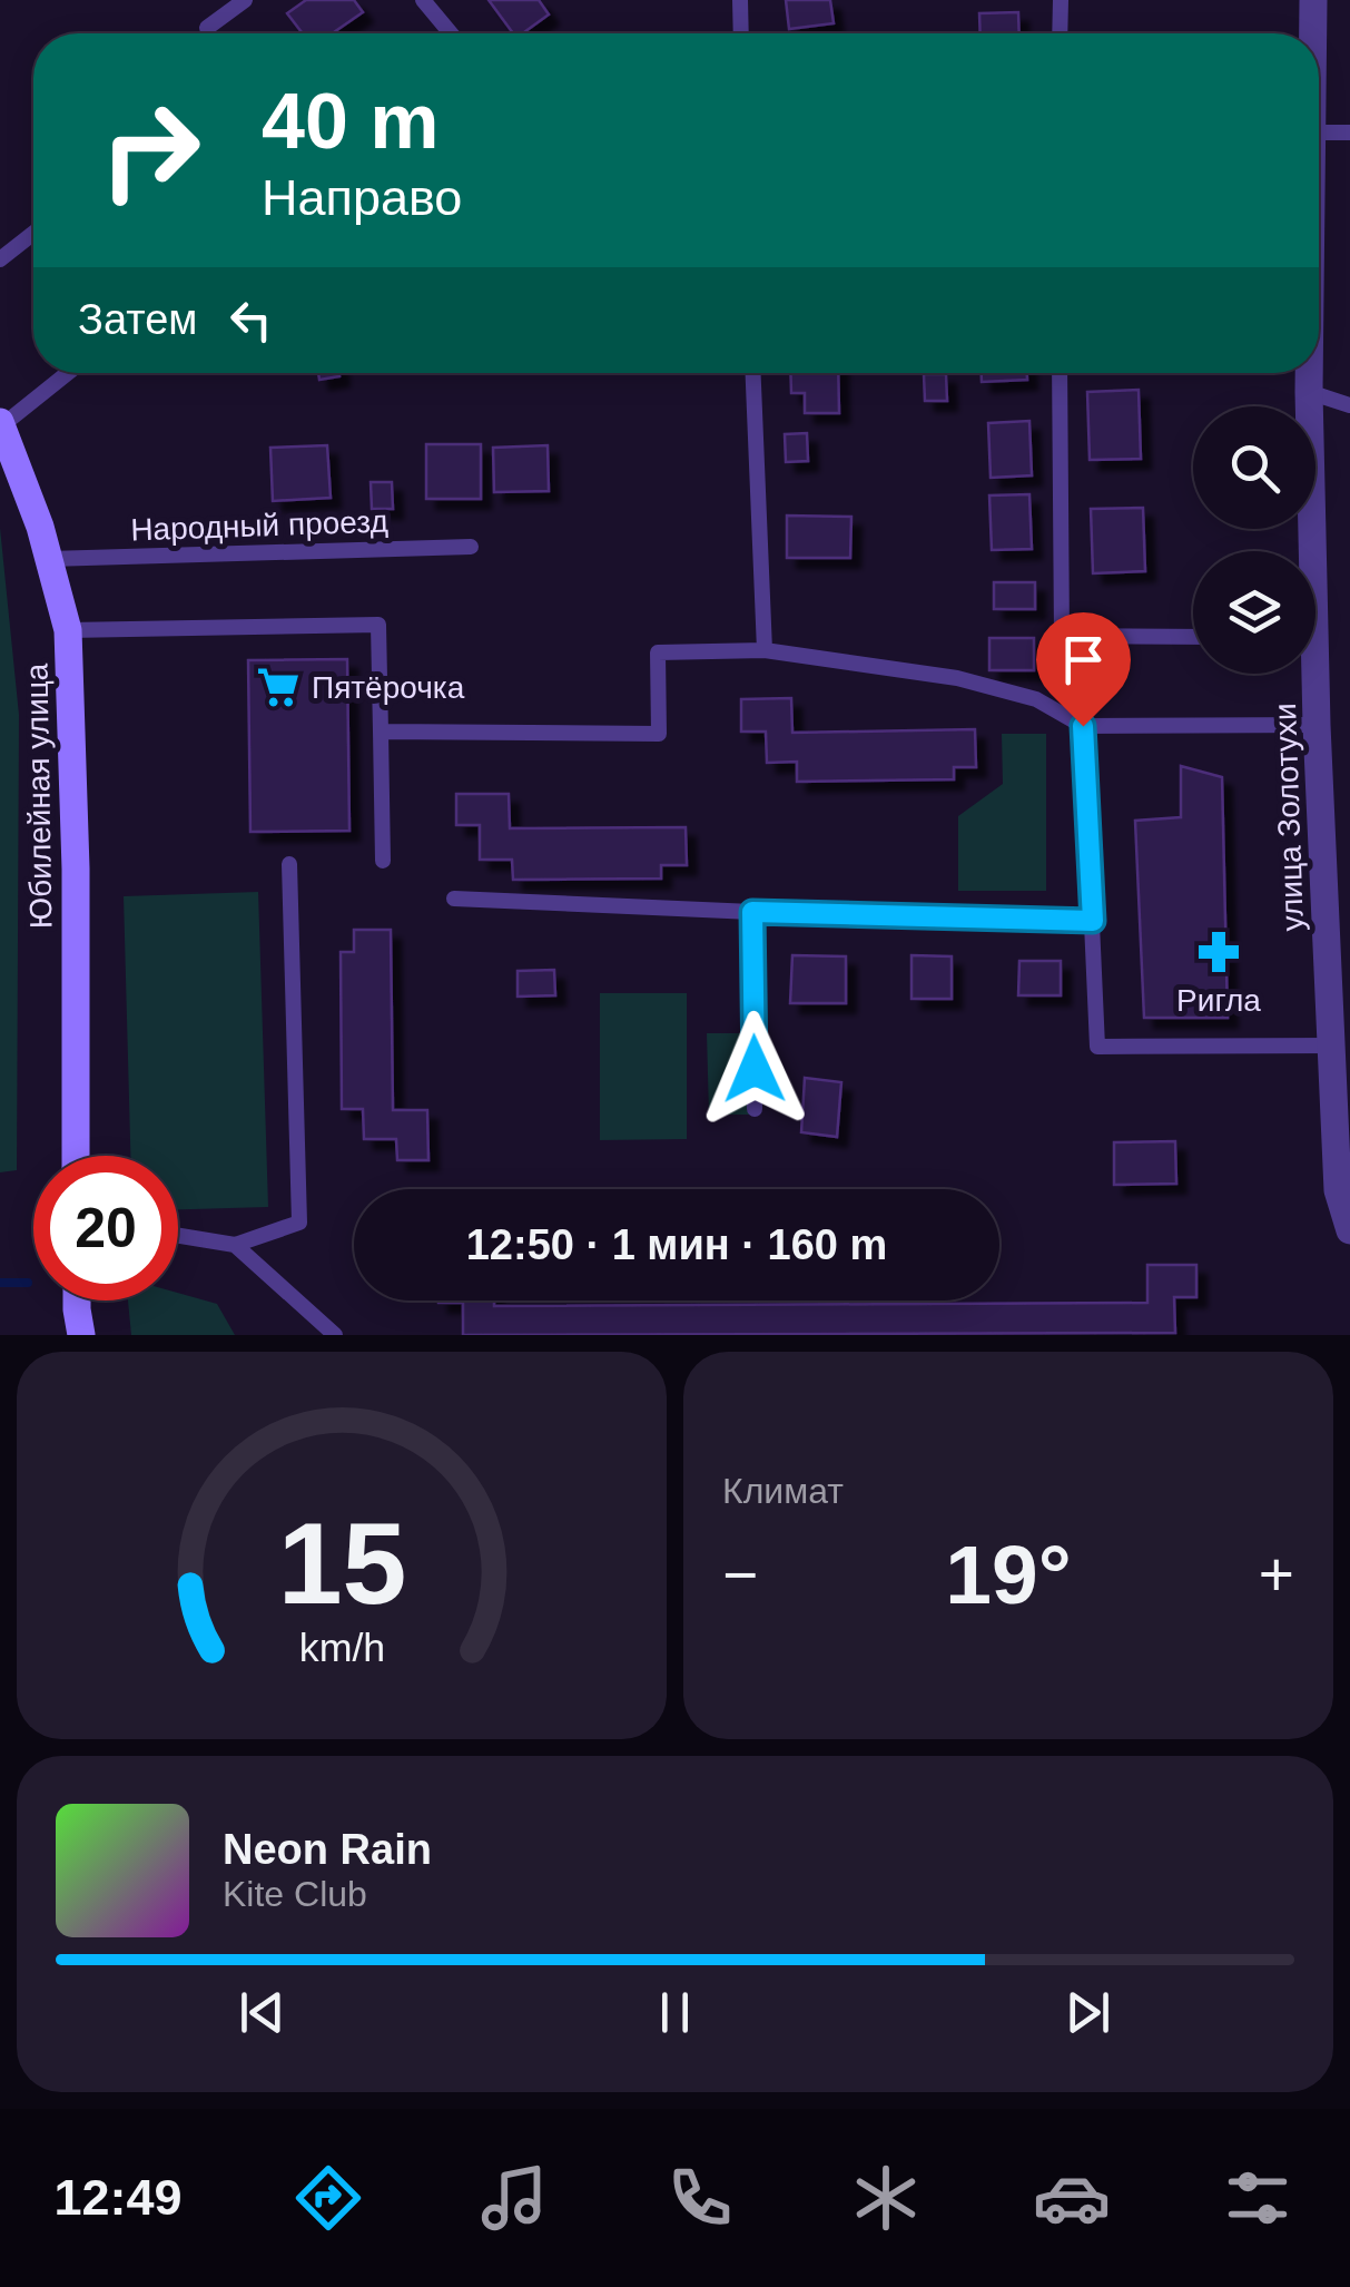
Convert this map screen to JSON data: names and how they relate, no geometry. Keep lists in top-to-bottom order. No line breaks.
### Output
{"streets":{"street":["Юбилейная улица","улица Золотухи"],"lane":["Народный проезд"]},"crossings":[["Народный проезд","Юбилейная улица"]],"places":{"supermarket":["Пятёрочка"],"pharmacy":["Ригла"]},"page":{"turn":["40 m","Направо"],"then":"Затем","limit":"20","trip":"12:50 · 1 мин · 160 m","tile":"Климат","heat":["−","19°","+"],"song":["Neon Rain","Kite Club"],"tabs":"12:49","gauge":["15","km/h"]}}
